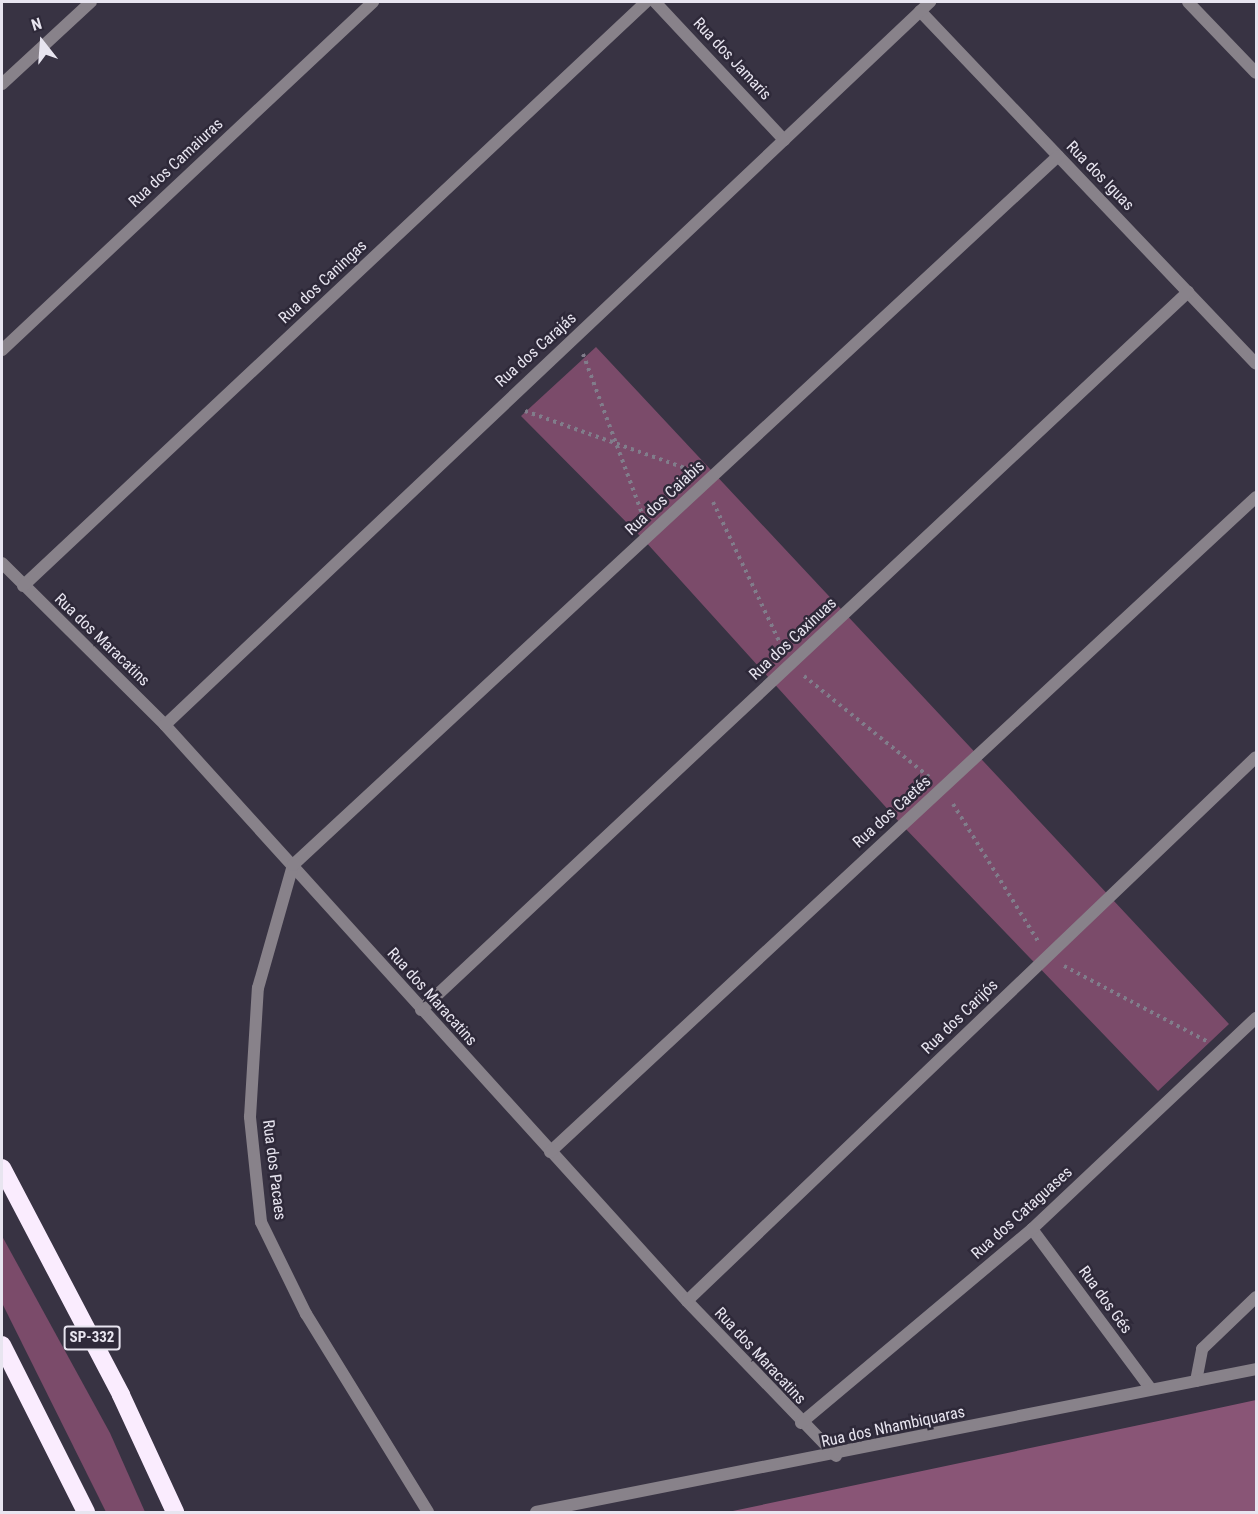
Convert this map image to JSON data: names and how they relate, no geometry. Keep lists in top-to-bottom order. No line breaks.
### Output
{"streets":{"highway":["SP-332"],"street":["Rua dos Jamaris","Rua dos Camaiuras","Rua dos Iguas","Rua dos Caningas","Rua dos Carajás","Rua dos Caiabis","Rua dos Caxinuas","Rua dos Maracatins","Rua dos Caetés","Rua dos Carijós","Rua dos Pacaes","Rua dos Cataguases","Rua dos Gés","Rua dos Nhambiquaras"]},"crossings":[["Rua dos Jamaris","Rua dos Carajás"],["Rua dos Iguas","Rua dos Carajás"],["Rua dos Iguas","Rua dos Caiabis"],["Rua dos Iguas","Rua dos Caxinuas"],["Rua dos Caningas","Rua dos Maracatins"],["Rua dos Carajás","Rua dos Maracatins"],["Rua dos Caiabis","Rua dos Maracatins"],["Rua dos Caiabis","Rua dos Pacaes"],["Rua dos Caxinuas","Rua dos Maracatins"],["Rua dos Maracatins","Rua dos Caetés"],["Rua dos Maracatins","Rua dos Carijós"],["Rua dos Maracatins","Rua dos Pacaes"],["Rua dos Maracatins","Rua dos Cataguases"],["Rua dos Maracatins","Rua dos Nhambiquaras"],["Rua dos Cataguases","Rua dos Gés"],["Rua dos Gés","Rua dos Nhambiquaras"]],"north":"top"}
